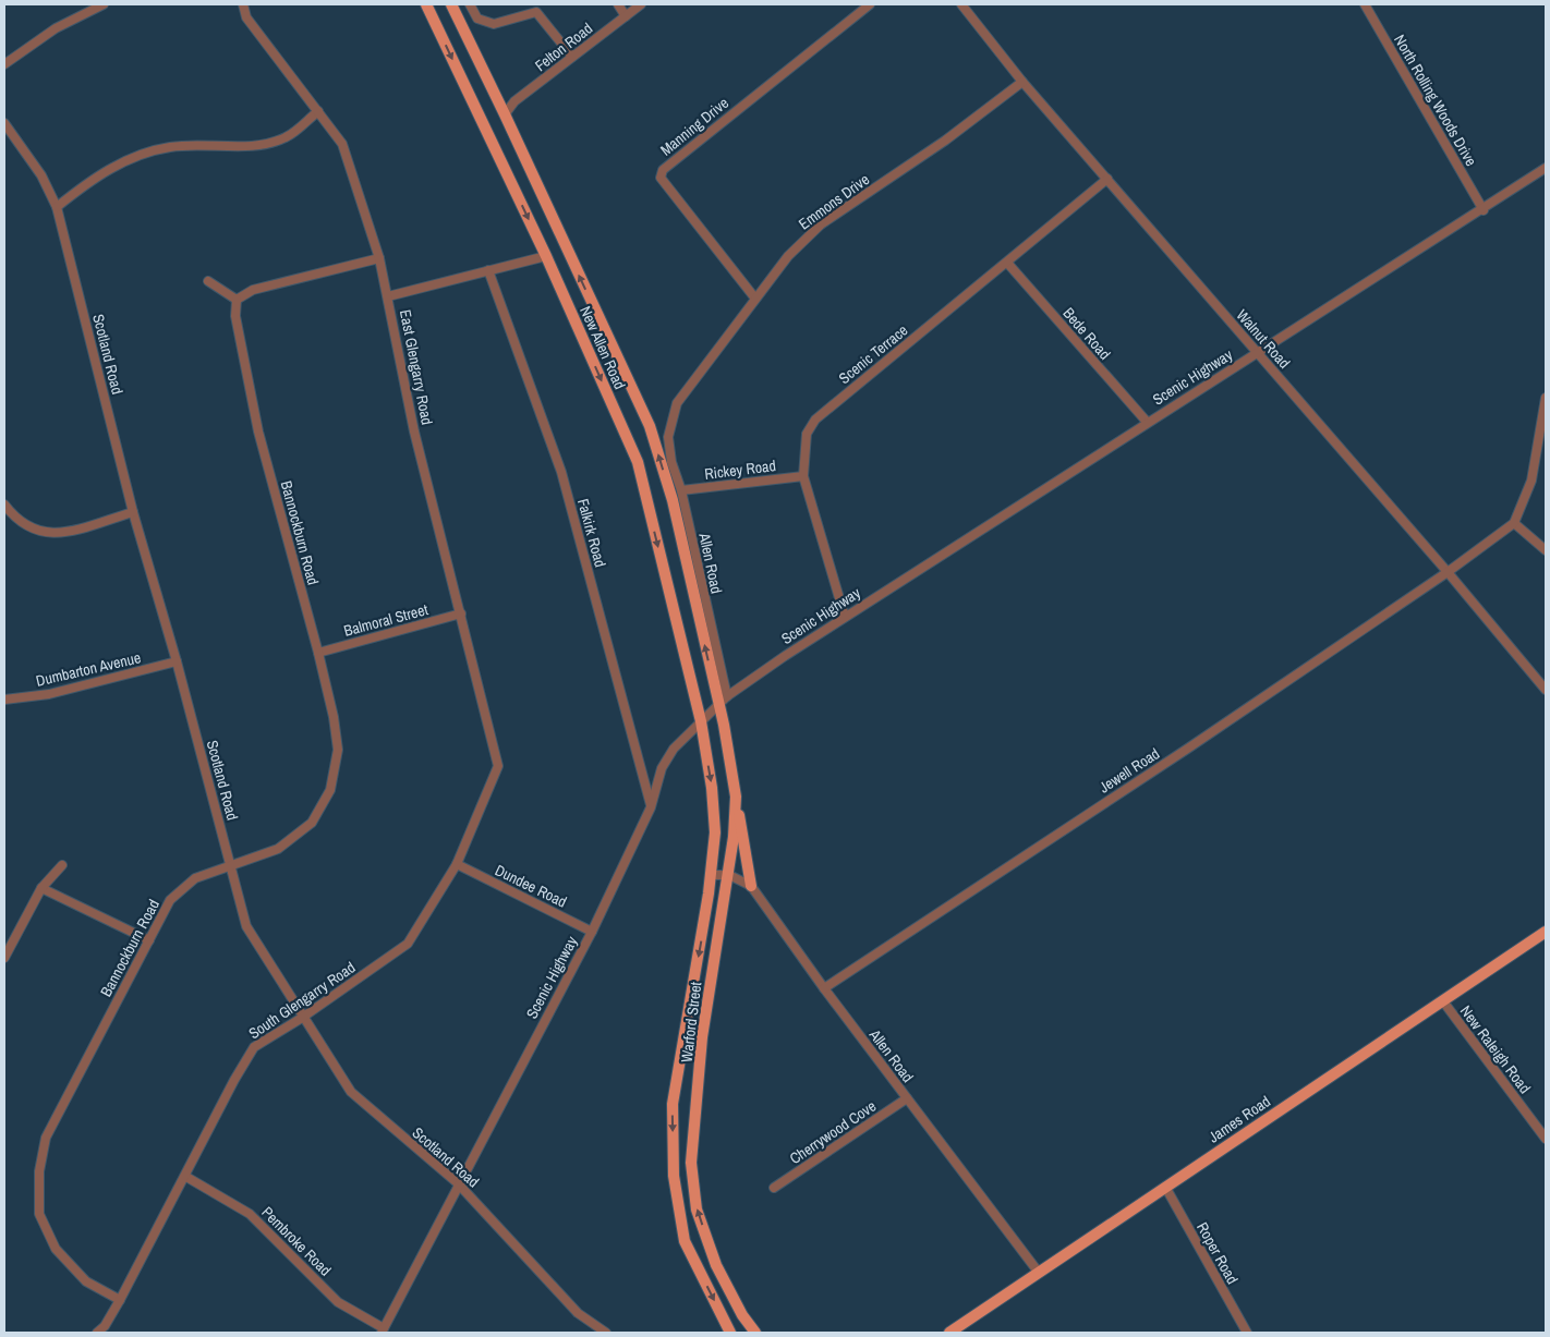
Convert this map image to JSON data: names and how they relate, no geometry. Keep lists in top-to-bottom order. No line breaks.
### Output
{"streets":{"main road":["New Allen Road","Warford Street","James Road"],"street":["Felton Road","North Rolling Woods Drive","Manning Drive","Emmons Drive","Bede Road","Walnut Road","Scotland Road","Scenic Terrace","East Glengarry Road","Scenic Highway","Rickey Road","Bannockburn Road","Falkirk Road","Allen Road","Balmoral Street","Dumbarton Avenue","Jewell Road","Dundee Road","South Glengarry Road","New Raleigh Road","Cherrywood Cove","Pembroke Road","Roper Road"]},"crossings":[["Felton Road","New Allen Road"],["North Rolling Woods Drive","Scenic Highway"],["Manning Drive","Emmons Drive"],["Emmons Drive","Walnut Road"],["Emmons Drive","Allen Road"],["Bede Road","Scenic Terrace"],["Bede Road","Scenic Highway"],["Walnut Road","Scenic Terrace"],["Walnut Road","Scenic Highway"],["Walnut Road","Jewell Road"],["New Allen Road","Scenic Highway"],["New Allen Road","Allen Road"],["New Allen Road","Warford Street"],["Scotland Road","Scenic Highway"],["Scotland Road","Bannockburn Road"],["Scotland Road","Dumbarton Avenue"],["Scotland Road","South Glengarry Road"],["Scenic Terrace","Scenic Highway"],["Scenic Terrace","Rickey Road"],["East Glengarry Road","Balmoral Street"],["East Glengarry Road","South Glengarry Road"],["Scenic Highway","Falkirk Road"],["Scenic Highway","Allen Road"],["Scenic Highway","Dundee Road"],["Scenic Highway","Warford Street"],["Scenic Highway","Pembroke Road"],["Rickey Road","Allen Road"],["Bannockburn Road","Balmoral Street"],["Bannockburn Road","South Glengarry Road"],["Allen Road","Jewell Road"],["Allen Road","Warford Street"],["Allen Road","James Road"],["Allen Road","Cherrywood Cove"],["Dundee Road","South Glengarry Road"],["South Glengarry Road","Pembroke Road"],["New Raleigh Road","James Road"],["James Road","Roper Road"]]}
